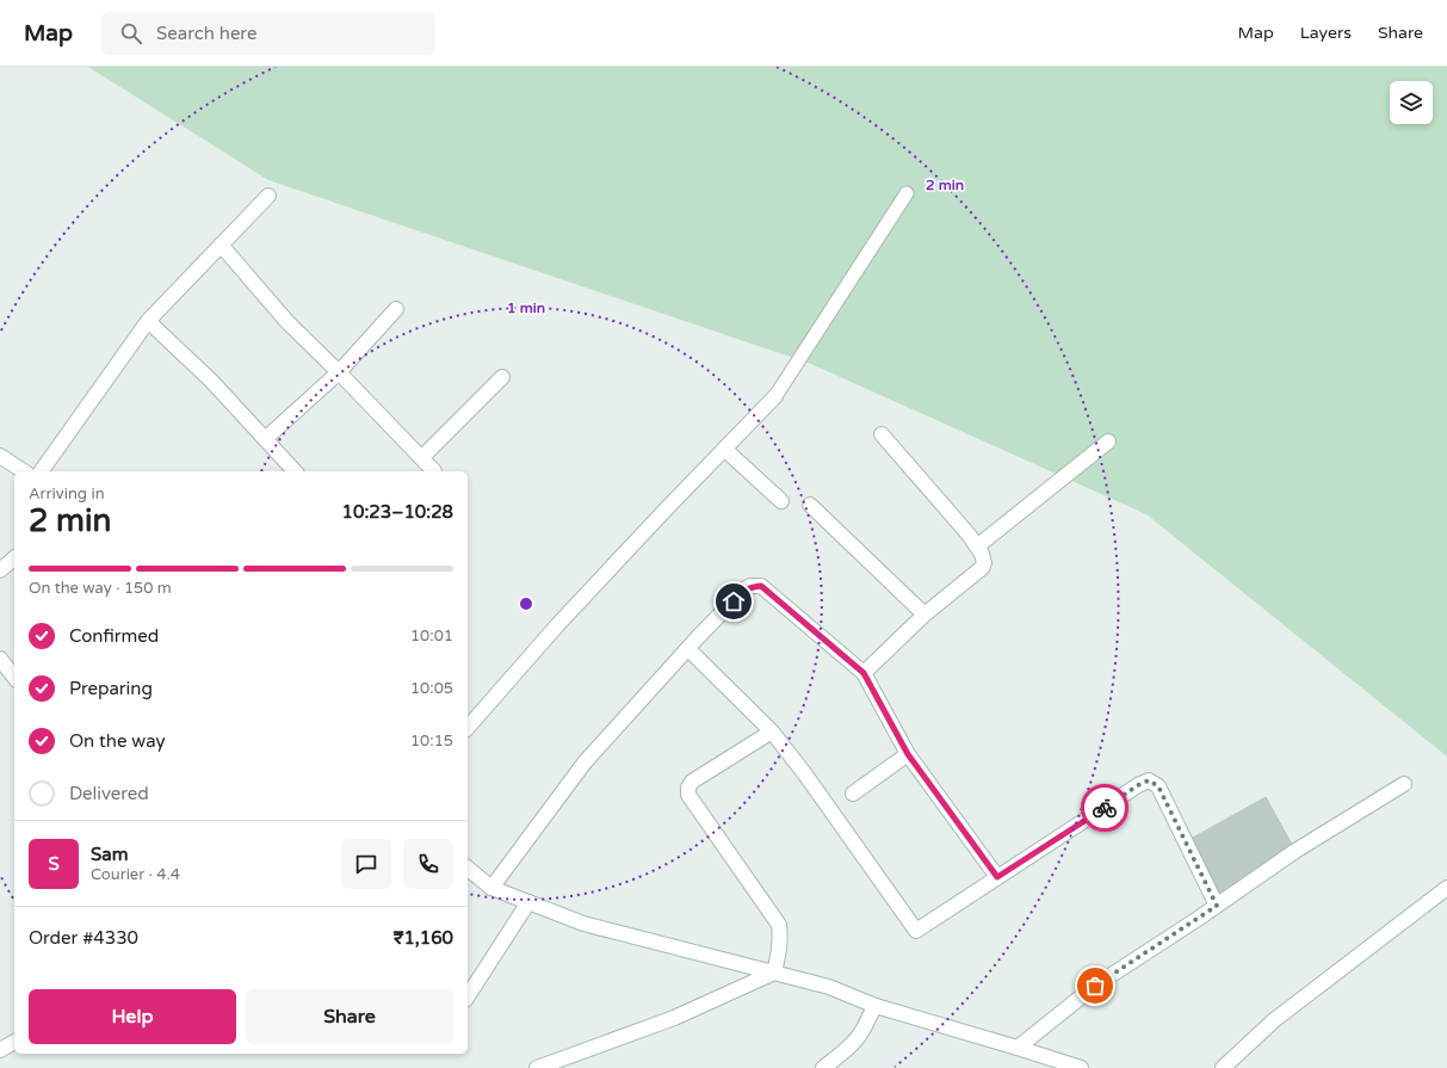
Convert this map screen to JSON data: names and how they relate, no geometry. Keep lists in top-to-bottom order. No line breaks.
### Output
{"page":{"header":"Map","search":"Search here","nav":["Map","Layers","Share"],"heading":["2 min","Arriving in","10:23–10:28"],"panel":["Sam","Courier · 4.4","Order #4330","₹1,160"],"bar":"On the way · 150 m","list":[["Confirmed","10:01"],["Preparing","10:05"],["On the way","10:15"],"Delivered"],"round":"S","buttons":["Help","Share"]},"rings":["2 min","1 min"]}
